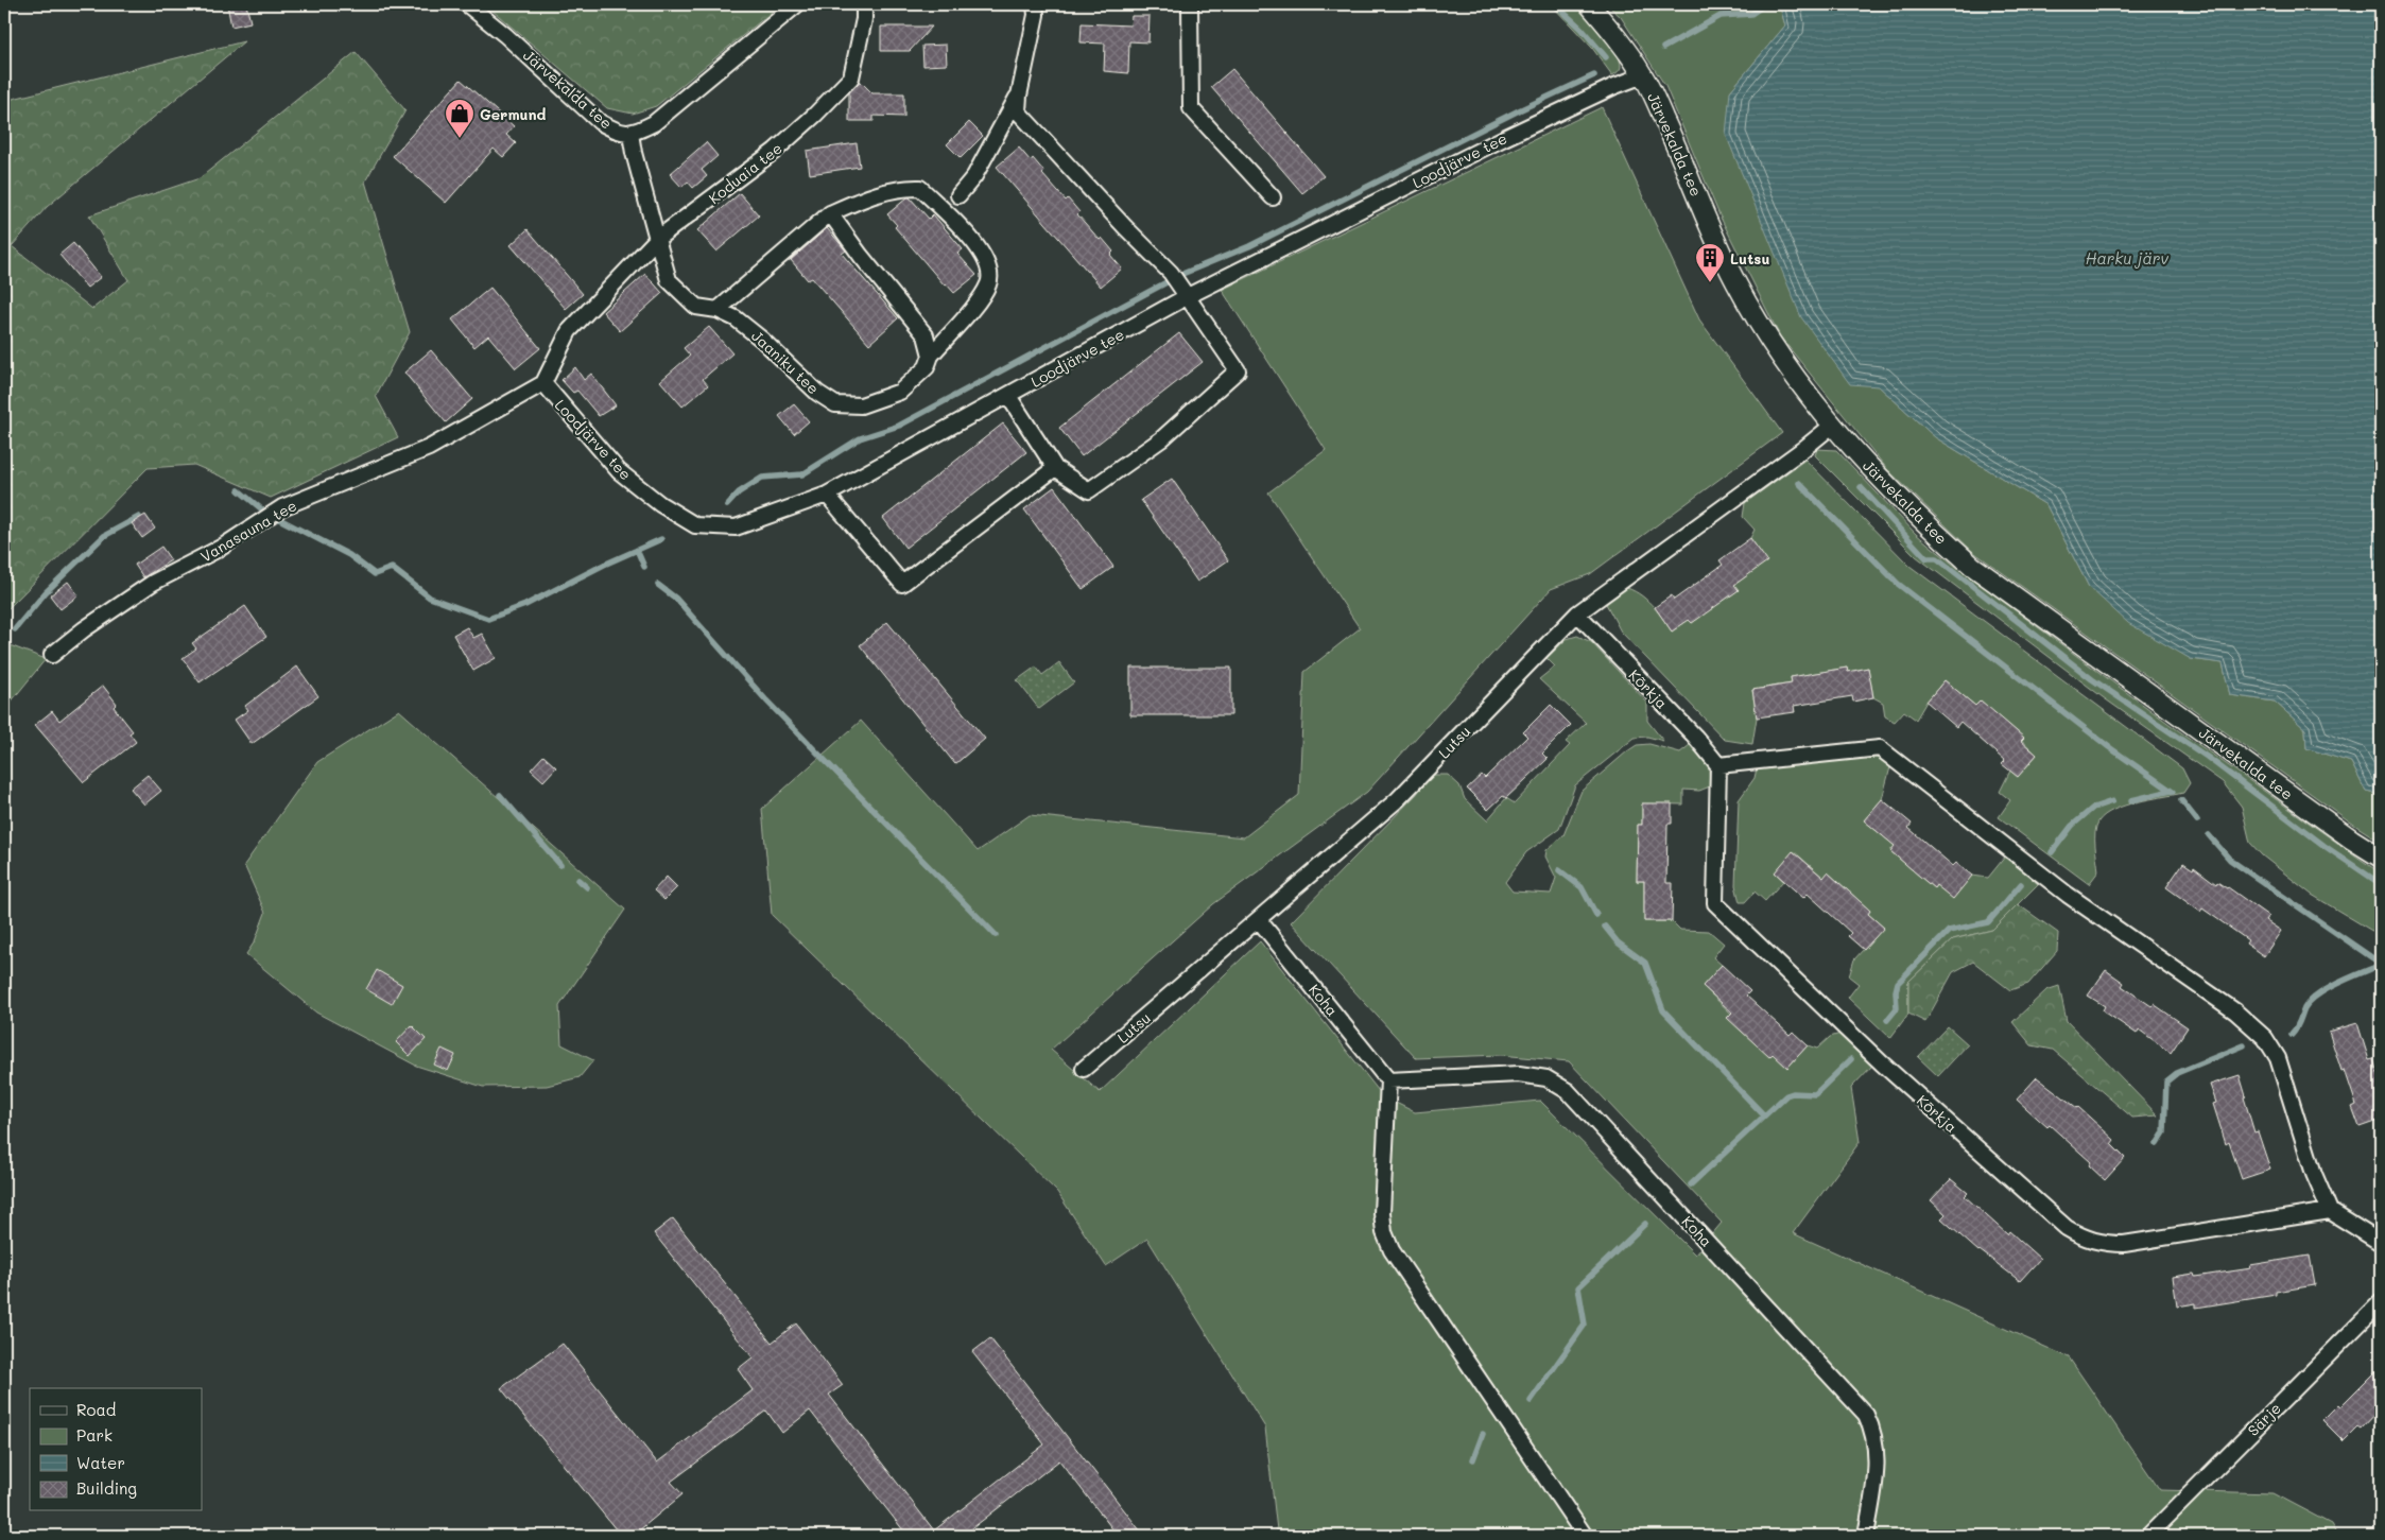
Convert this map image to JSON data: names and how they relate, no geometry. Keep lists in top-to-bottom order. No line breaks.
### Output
{"streets":{"street":["Järvekalda tee","Loodjärve tee","Koduaia tee","Jaaniku tee","Vanasauna tee","Kõrkja","Lutsu","Koha","Särje"]},"crossings":[["Järvekalda tee","Loodjärve tee"],["Järvekalda tee","Lutsu"],["Loodjärve tee","Vanasauna tee"],["Koduaia tee","Jaaniku tee"],["Kõrkja","Lutsu"],["Lutsu","Koha"]],"water":["Harku järv"],"places":{"shop":["Germund"],"building":["Lutsu"]},"legend":["Road","Park","Water","Building"]}
